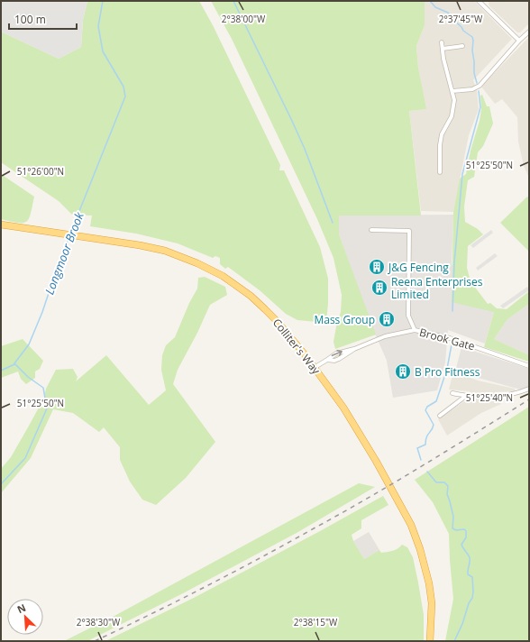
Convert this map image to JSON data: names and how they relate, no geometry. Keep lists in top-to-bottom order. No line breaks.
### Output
{"streets":{"highway":["Colliter's Way"],"street":["Brook Gate"]},"water":["Longmoor Brook"],"places":{"building":["J&G Fencing","Reena Enterprises Limited","Mass Group","B Pro Fitness"]},"scale_bar":"100 m","north":"top left","coordinates":["2°38'00\"W","2°37'45\"W","51°25'50\"N","51°26'00\"N","51°25'40\"N","2°38'30\"W","2°38'15\"W"]}
